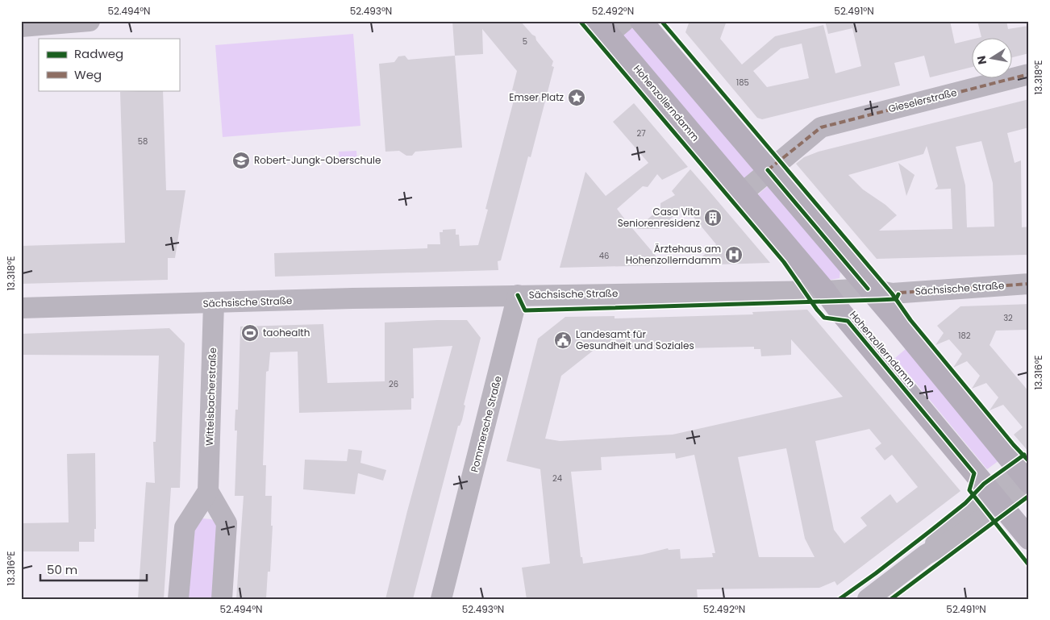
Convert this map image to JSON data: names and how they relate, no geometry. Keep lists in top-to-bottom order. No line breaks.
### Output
{"streets":{"main road":["Hohenzollerndamm"],"street":["Gieselerstraße","Sächsische Straße","Wittelsbacherstraße","Pommersche Straße"]},"crossings":[["Gieselerstraße","Hohenzollerndamm"],["Hohenzollerndamm","Sächsische Straße"],["Sächsische Straße","Wittelsbacherstraße"],["Sächsische Straße","Pommersche Straße"]],"places":{"place":["Emser Platz"],"school or university":["Robert-Jungk-Oberschule"],"building":["Casa Vita Seniorenresidenz"],"hospital":["Ärztehaus am Hohenzollerndamm"],"sports":["taohealth"],"public building":["Landesamt für Gesundheit und Soziales"]},"house_numbers":["5","185","27","58","46","32","182","26","24"],"legend":["Radweg","Weg"],"scale_bar":"50 m","north":"left","coordinates":["52.494°N","52.493°N","52.492°N","52.491°N","13.318°E","13.316°E"]}
